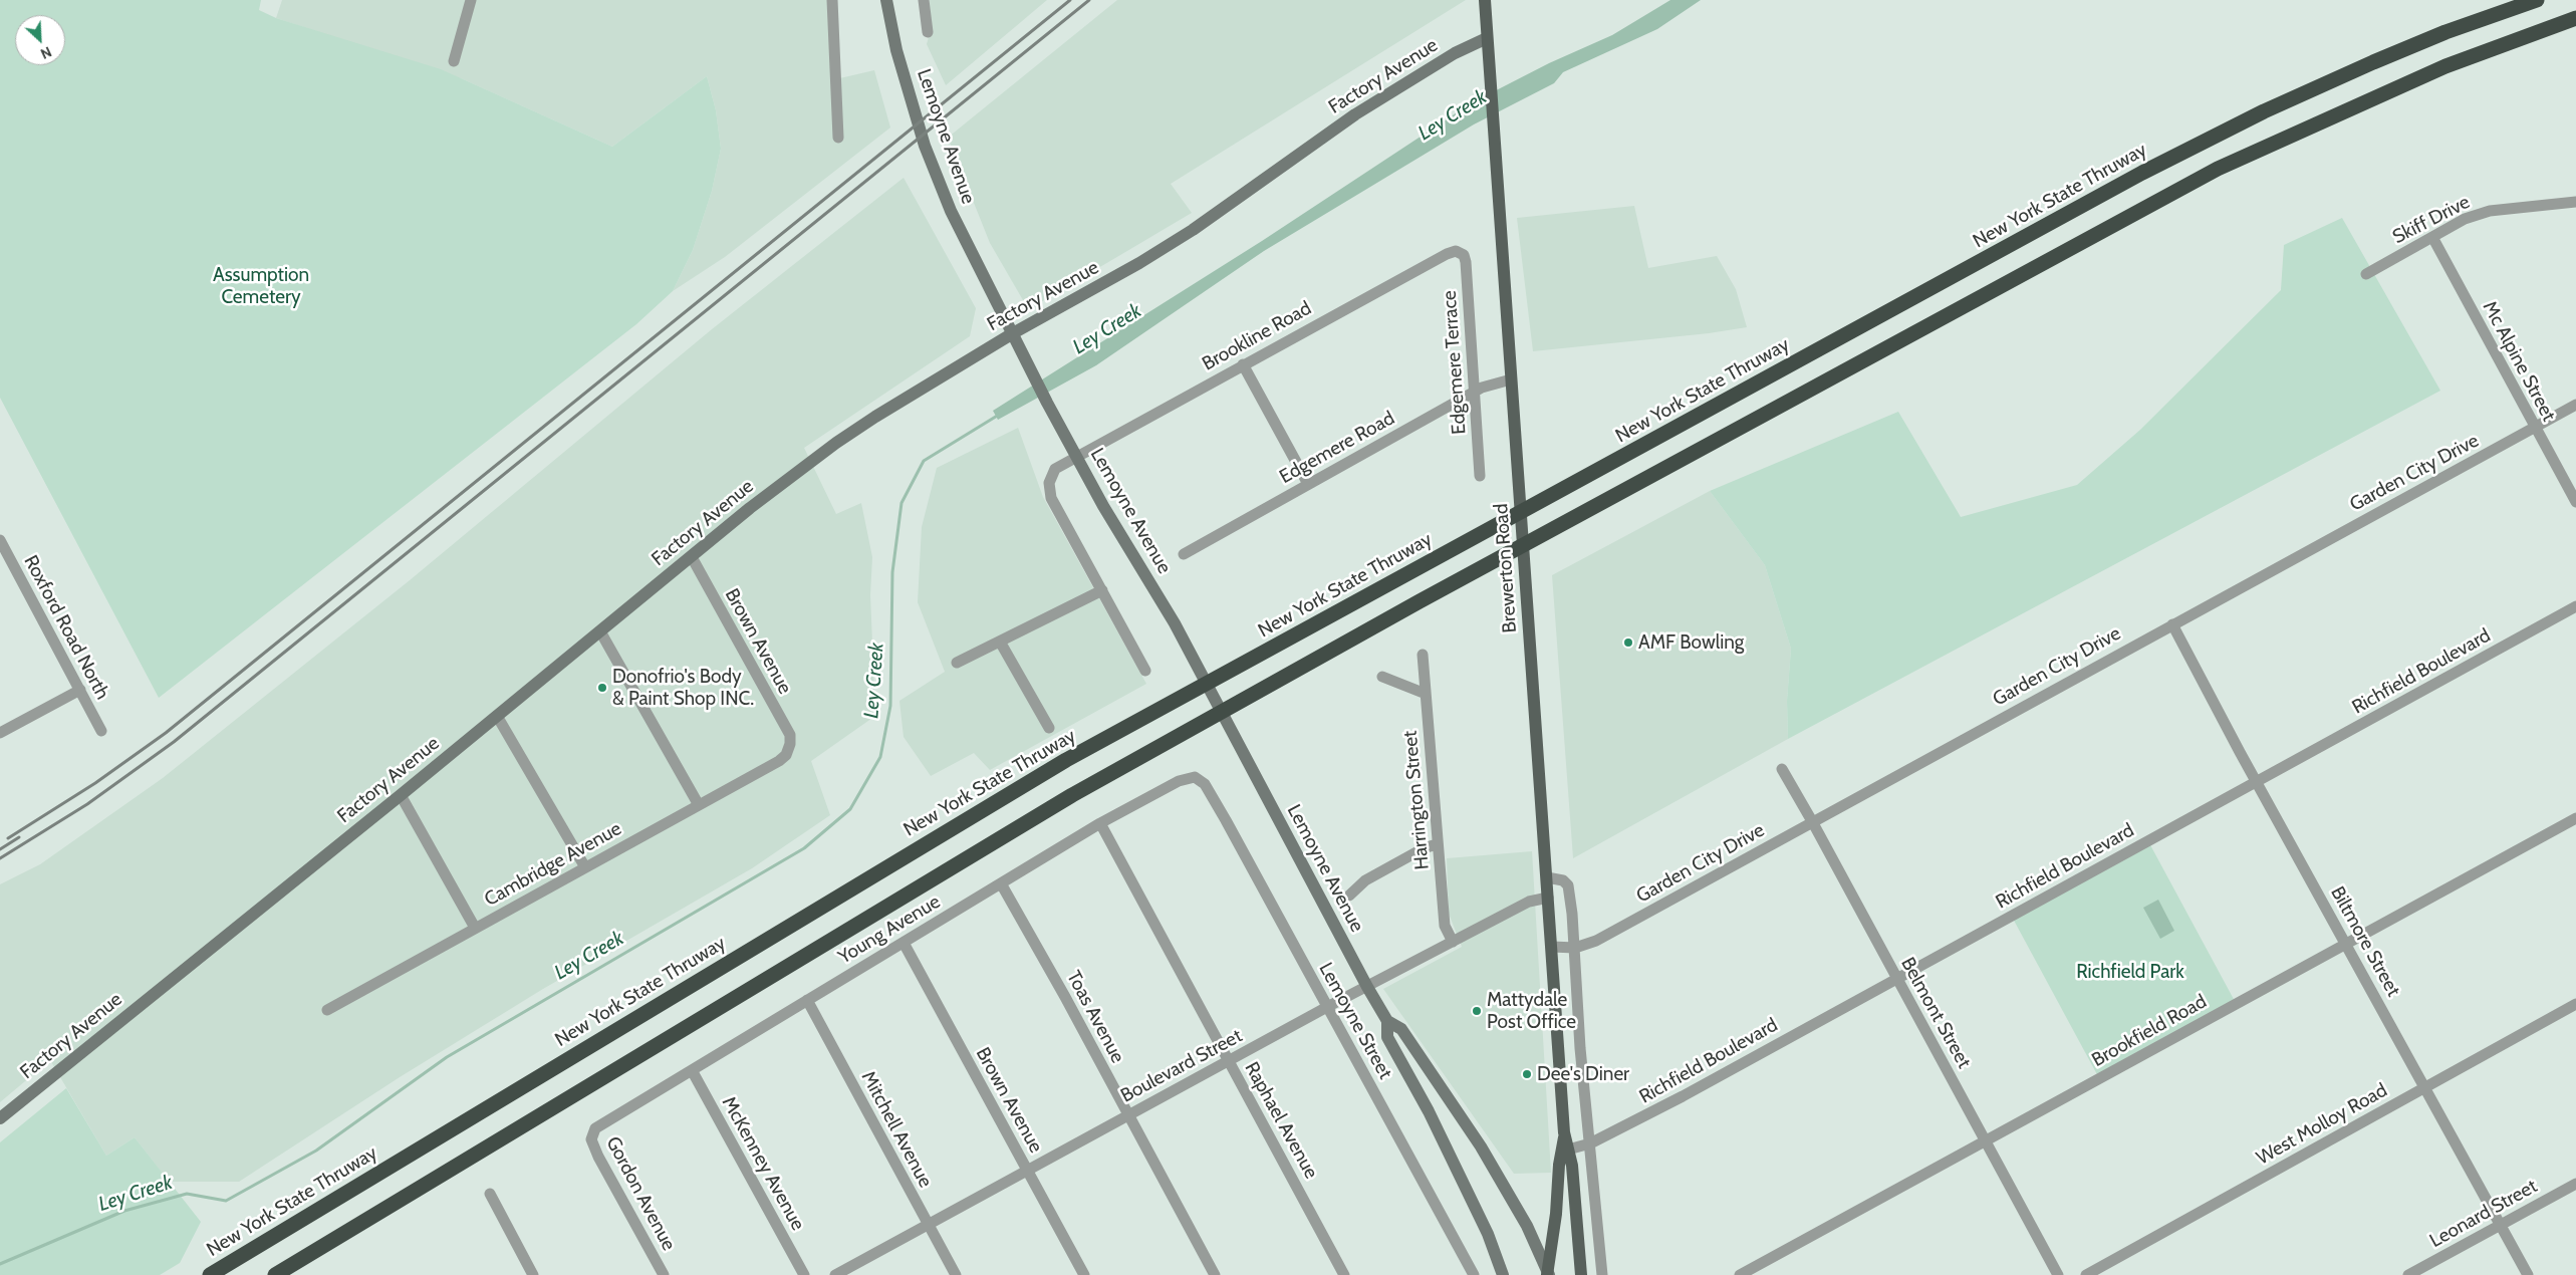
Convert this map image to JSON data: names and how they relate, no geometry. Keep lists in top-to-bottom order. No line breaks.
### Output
{"streets":{"highway":["New York State Thruway"],"main road":["Brewerton Road"],"street":["Factory Avenue","Lemoyne Avenue","Skiff Drive","Brookline Road","Mc Alpine Street","Edgemere Terrace","Edgemere Road","Garden City Drive","Roxford Road North","Brown Avenue","Richfield Boulevard","Harrington Street","Cambridge Avenue","Young Avenue","Biltmore Street","Belmont Street","Toas Avenue","Lemoyne Street","Brookfield Road","Boulevard Street","Raphael Avenue","West Molloy Road","Mitchell Avenue","McKenney Avenue","Gordon Avenue","Leonard Street"]},"crossings":[["Factory Avenue","Lemoyne Avenue"],["Factory Avenue","Brewerton Road"],["Factory Avenue","Brown Avenue"],["Lemoyne Avenue","Brookline Road"],["Lemoyne Avenue","Brewerton Road"],["Lemoyne Avenue","Boulevard Street"],["Skiff Drive","Mc Alpine Street"],["Brookline Road","Edgemere Terrace"],["Mc Alpine Street","Garden City Drive"],["Edgemere Terrace","Edgemere Road"],["Edgemere Road","Brewerton Road"],["Garden City Drive","Brewerton Road"],["Garden City Drive","Biltmore Street"],["Garden City Drive","Belmont Street"],["Brewerton Road","Richfield Boulevard"],["Brewerton Road","Boulevard Street"],["Brown Avenue","Cambridge Avenue"],["Brown Avenue","Young Avenue"],["Brown Avenue","Boulevard Street"],["Richfield Boulevard","Biltmore Street"],["Richfield Boulevard","Belmont Street"],["Harrington Street","Boulevard Street"],["Young Avenue","Toas Avenue"],["Young Avenue","Lemoyne Street"],["Young Avenue","Raphael Avenue"],["Young Avenue","Mitchell Avenue"],["Young Avenue","McKenney Avenue"],["Young Avenue","Gordon Avenue"],["Biltmore Street","Brookfield Road"],["Biltmore Street","West Molloy Road"],["Biltmore Street","Leonard Street"],["Belmont Street","Brookfield Road"],["Toas Avenue","Boulevard Street"],["Lemoyne Street","Boulevard Street"],["Boulevard Street","Raphael Avenue"],["Boulevard Street","Mitchell Avenue"]],"water":["Ley Creek"],"parks":["Assumption Cemetery","Richfield Park"],"places":["AMF Bowling","Donofrio's Body & Paint Shop INC.","Mattydale Post Office","Dee's Diner"],"north":"bottom right"}
